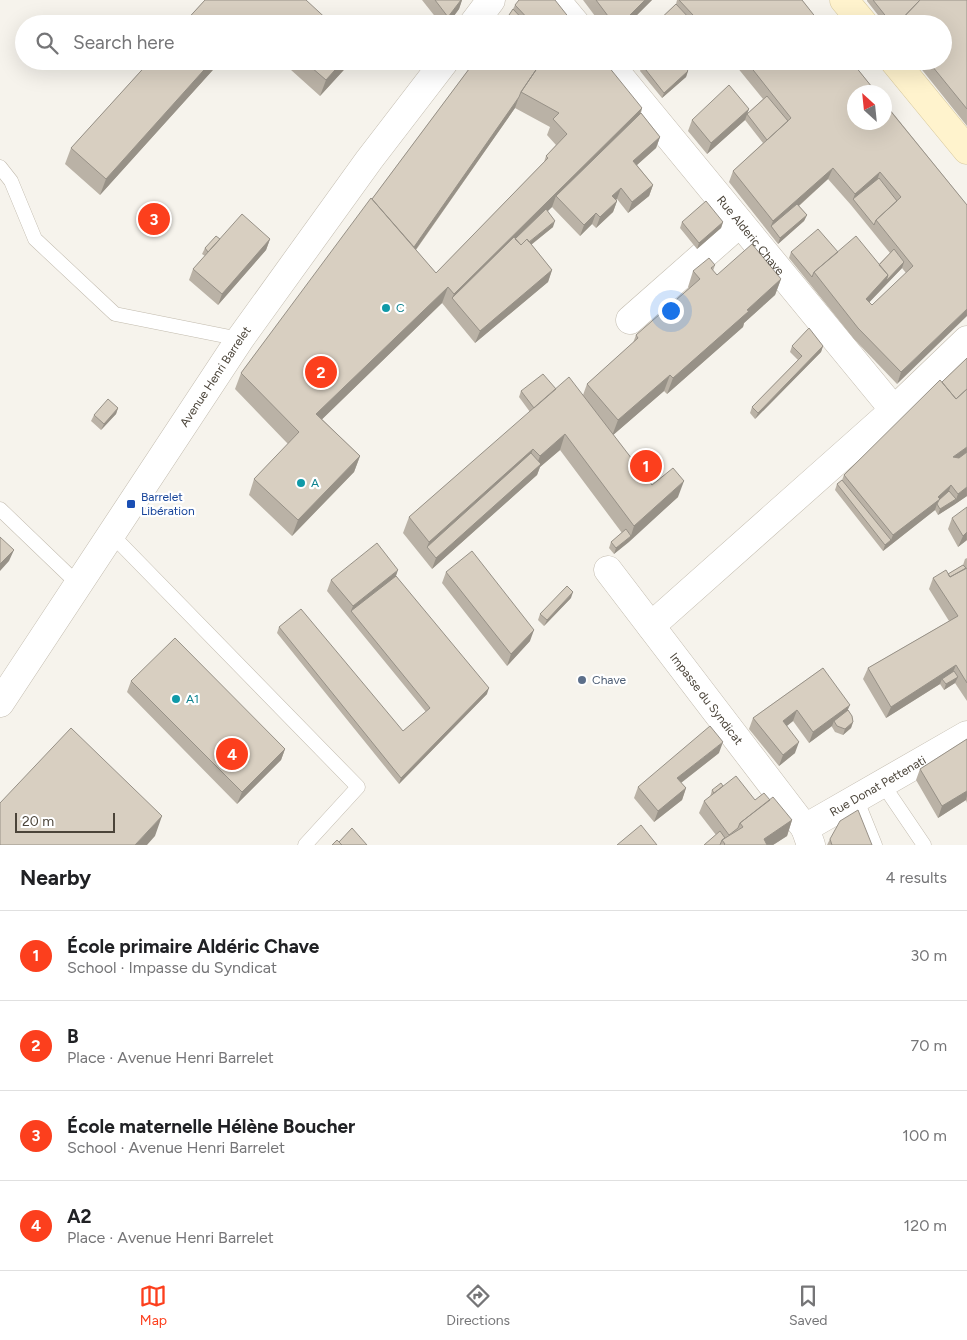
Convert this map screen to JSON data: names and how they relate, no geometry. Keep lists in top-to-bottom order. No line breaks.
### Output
{"streets":{"street":["Rue Alderic Chave","Avenue Henri Barrelet","Impasse du Syndicat","Rue Donat Pettenati"]},"crossings":[["Impasse du Syndicat","Rue Donat Pettenati"]],"places":{"other":["C","A","Chave","A1"],"transit":["Barrelet Libération"]},"scale_bar":"20 m","north":"top left","page":{"search":"Search here","pins":["3","2","1","4"],"scale":"20 m","heading":["Nearby","4 results"],"list":[{"mark":"1","name":"École primaire Aldéric Chave","note":"School · Impasse du Syndicat","value":"30 m"},{"mark":"2","name":"B","note":"Place · Avenue Henri Barrelet","value":"70 m"},{"mark":"3","name":"École maternelle Hélène Boucher","note":"School · Avenue Henri Barrelet","value":"100 m"},{"mark":"4","name":"A2","note":"Place · Avenue Henri Barrelet","value":"120 m"}],"nav":["Map","Directions","Saved"]}}
